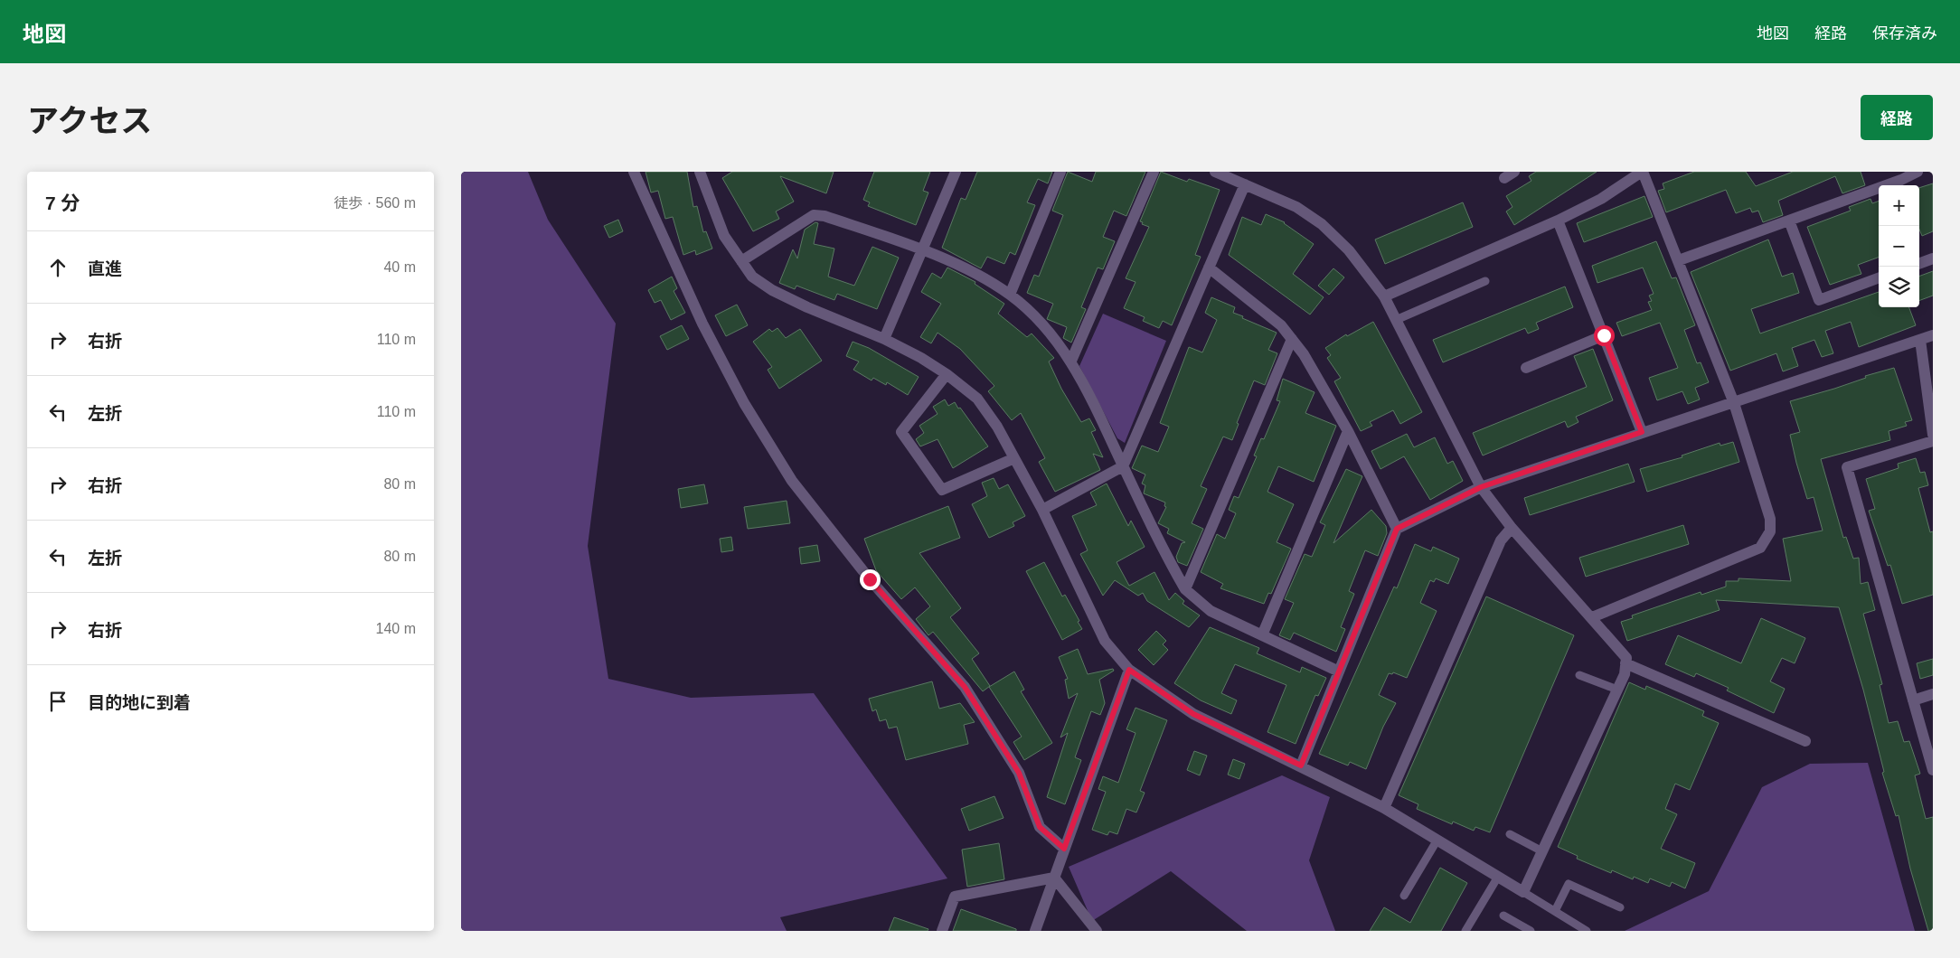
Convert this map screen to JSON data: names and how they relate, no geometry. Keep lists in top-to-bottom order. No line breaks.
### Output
{"page":{"header":"地図","nav":["地図","経路","保存済み"],"title":"アクセス","buttons":"経路","heading":["7 分","徒歩 · 560 m"],"map_buttons":["+","−"],"list":[["直進","40 m"],["右折","110 m"],["左折","110 m"],["右折","80 m"],["左折","80 m"],["右折","140 m"],"目的地に到着"]}}
